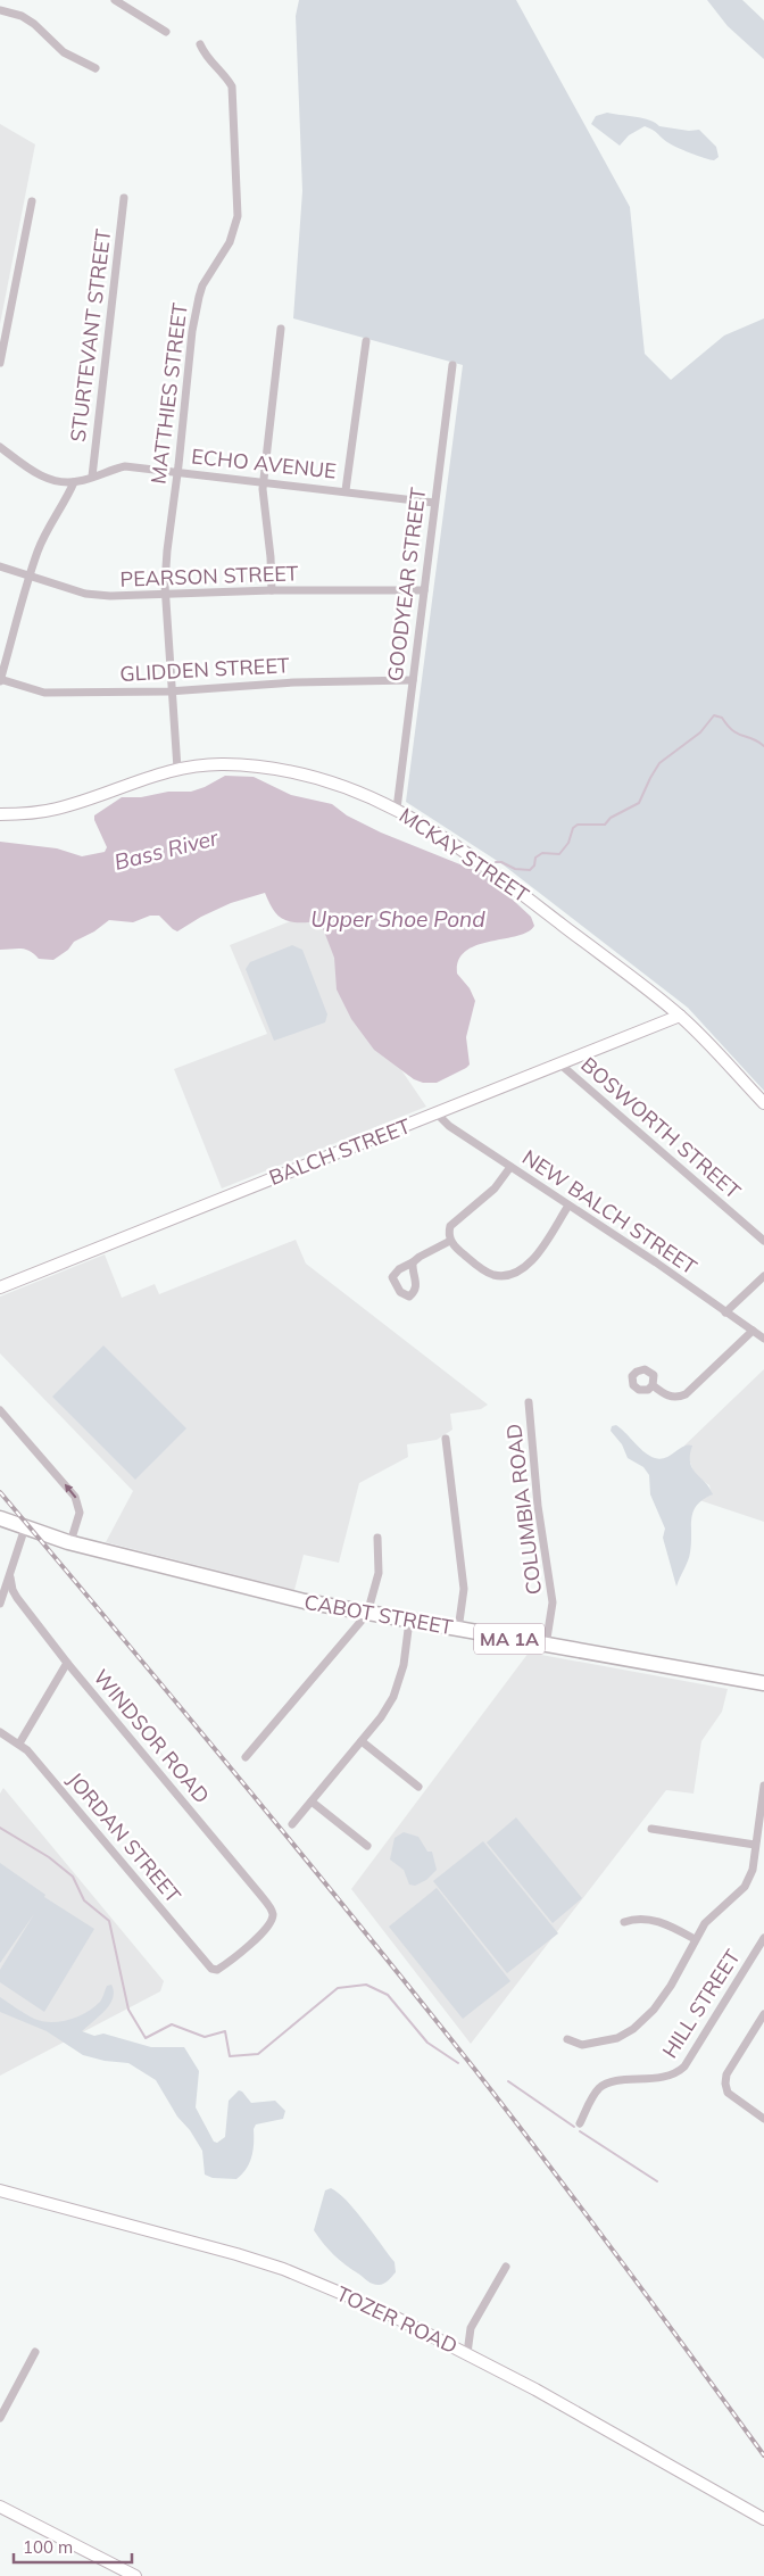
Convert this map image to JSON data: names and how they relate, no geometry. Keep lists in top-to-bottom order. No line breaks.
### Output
{"streets":{"highway":["CABOT STREET","MA 1A"],"main road":["MCKAY STREET","BALCH STREET","TOZER ROAD"],"street":["STURTEVANT STREET","MATTHIES STREET","ECHO AVENUE","PEARSON STREET","GOODYEAR STREET","GLIDDEN STREET","BOSWORTH STREET","NEW BALCH STREET","COLUMBIA ROAD","WINDSOR ROAD","JORDAN STREET","HILL STREET"]},"crossings":[["STURTEVANT STREET","ECHO AVENUE"],["MATTHIES STREET","ECHO AVENUE"],["MATTHIES STREET","PEARSON STREET"],["MATTHIES STREET","GLIDDEN STREET"],["MATTHIES STREET","MCKAY STREET"],["ECHO AVENUE","GOODYEAR STREET"],["PEARSON STREET","GOODYEAR STREET"],["GOODYEAR STREET","GLIDDEN STREET"],["GOODYEAR STREET","MCKAY STREET"],["MCKAY STREET","BALCH STREET"],["BOSWORTH STREET","BALCH STREET"],["BALCH STREET","NEW BALCH STREET"],["COLUMBIA ROAD","CABOT STREET"],["WINDSOR ROAD","JORDAN STREET"]],"water":["Bass River","Upper Shoe Pond"],"scale_bar":"100 m"}
